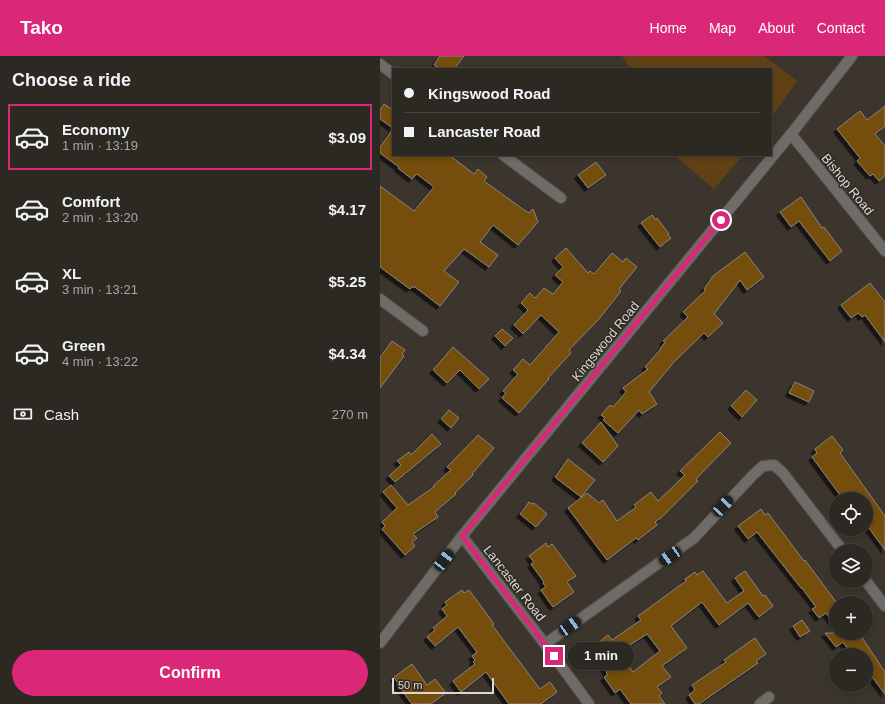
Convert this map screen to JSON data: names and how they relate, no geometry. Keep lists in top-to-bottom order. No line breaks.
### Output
{"streets":{"street":["Bishop Road","Kingswood Road","Lancaster Road"]},"crossings":[["Bishop Road","Kingswood Road"],["Kingswood Road","Lancaster Road"]],"scale_bar":"50 m","page":{"header":"Tako","nav":["Home","Map","About","Contact"],"heading":"Choose a ride","banner":["Kingswood Road","Lancaster Road"],"list":[{"name":"Economy","note":"1 min · 13:19","value":"$3.09"},{"name":"Comfort","note":"2 min · 13:20","value":"$4.17"},{"name":"XL","note":"3 min · 13:21","value":"$5.25"},{"name":"Green","note":"4 min · 13:22","value":"$4.34"}],"pay":["Cash","270 m"],"map_buttons":["+","−"],"buttons":"Confirm","bubble":"1 min","scale":"50 m"}}
